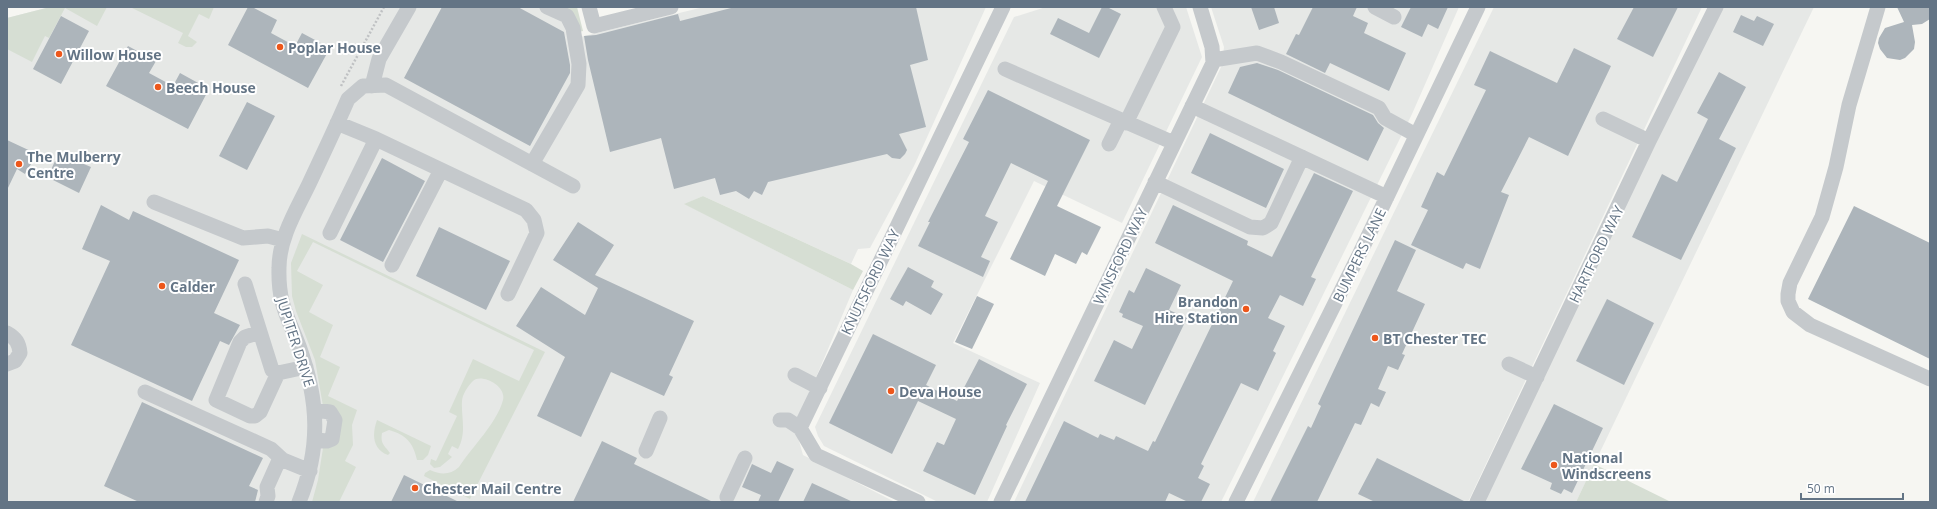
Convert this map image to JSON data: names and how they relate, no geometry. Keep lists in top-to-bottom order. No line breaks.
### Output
{"streets":{"street":["HARTFORD WAY","BUMPERS LANE","WINSFORD WAY","KNUTSFORD WAY","JUPITER DRIVE"]},"places":["Poplar House","Willow House","Beech House","The Mulberry Centre","Calder","Brandon Hire Station","BT Chester TEC","Deva House","National Windscreens","Chester Mail Centre"],"scale_bar":"50 m"}
